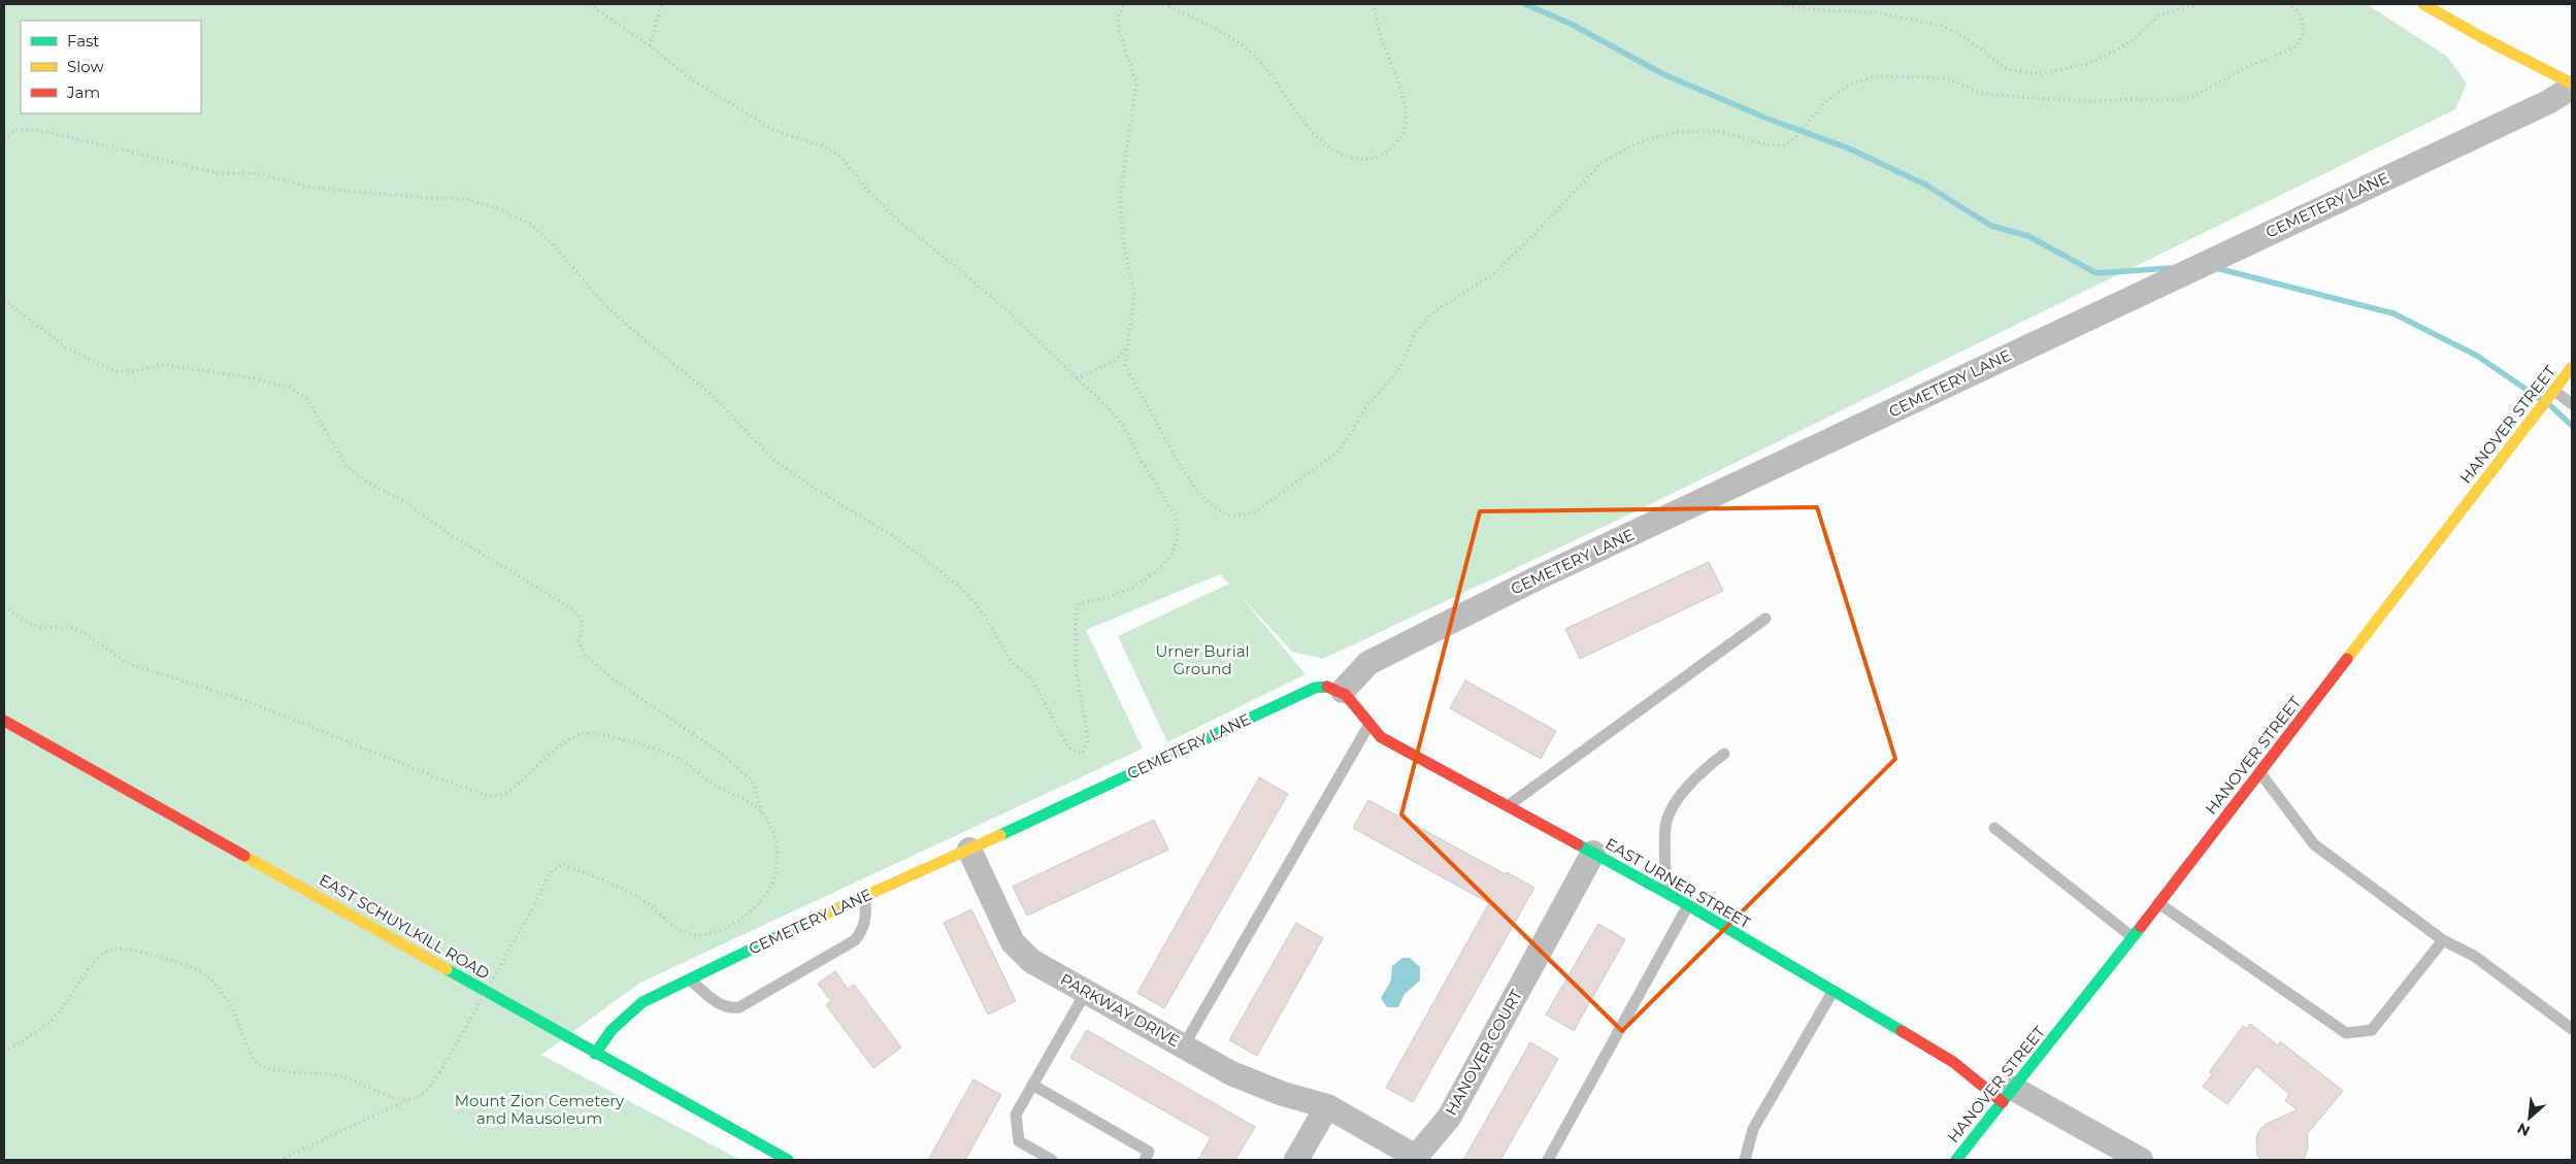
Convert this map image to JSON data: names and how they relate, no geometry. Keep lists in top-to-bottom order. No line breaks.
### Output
{"streets":{"main road":["CEMETERY LANE","HANOVER STREET","EAST URNER STREET","EAST SCHUYLKILL ROAD"],"street":["PARKWAY DRIVE","HANOVER COURT"]},"crossings":[["CEMETERY LANE","EAST URNER STREET"],["CEMETERY LANE","EAST SCHUYLKILL ROAD"],["CEMETERY LANE","PARKWAY DRIVE"],["HANOVER STREET","EAST URNER STREET"],["EAST URNER STREET","HANOVER COURT"],["PARKWAY DRIVE","HANOVER COURT"]],"parks":["Urner Burial Ground","Mount Zion Cemetery and Mausoleum"],"legend":["Fast","Slow","Jam"],"north":"bottom left"}
